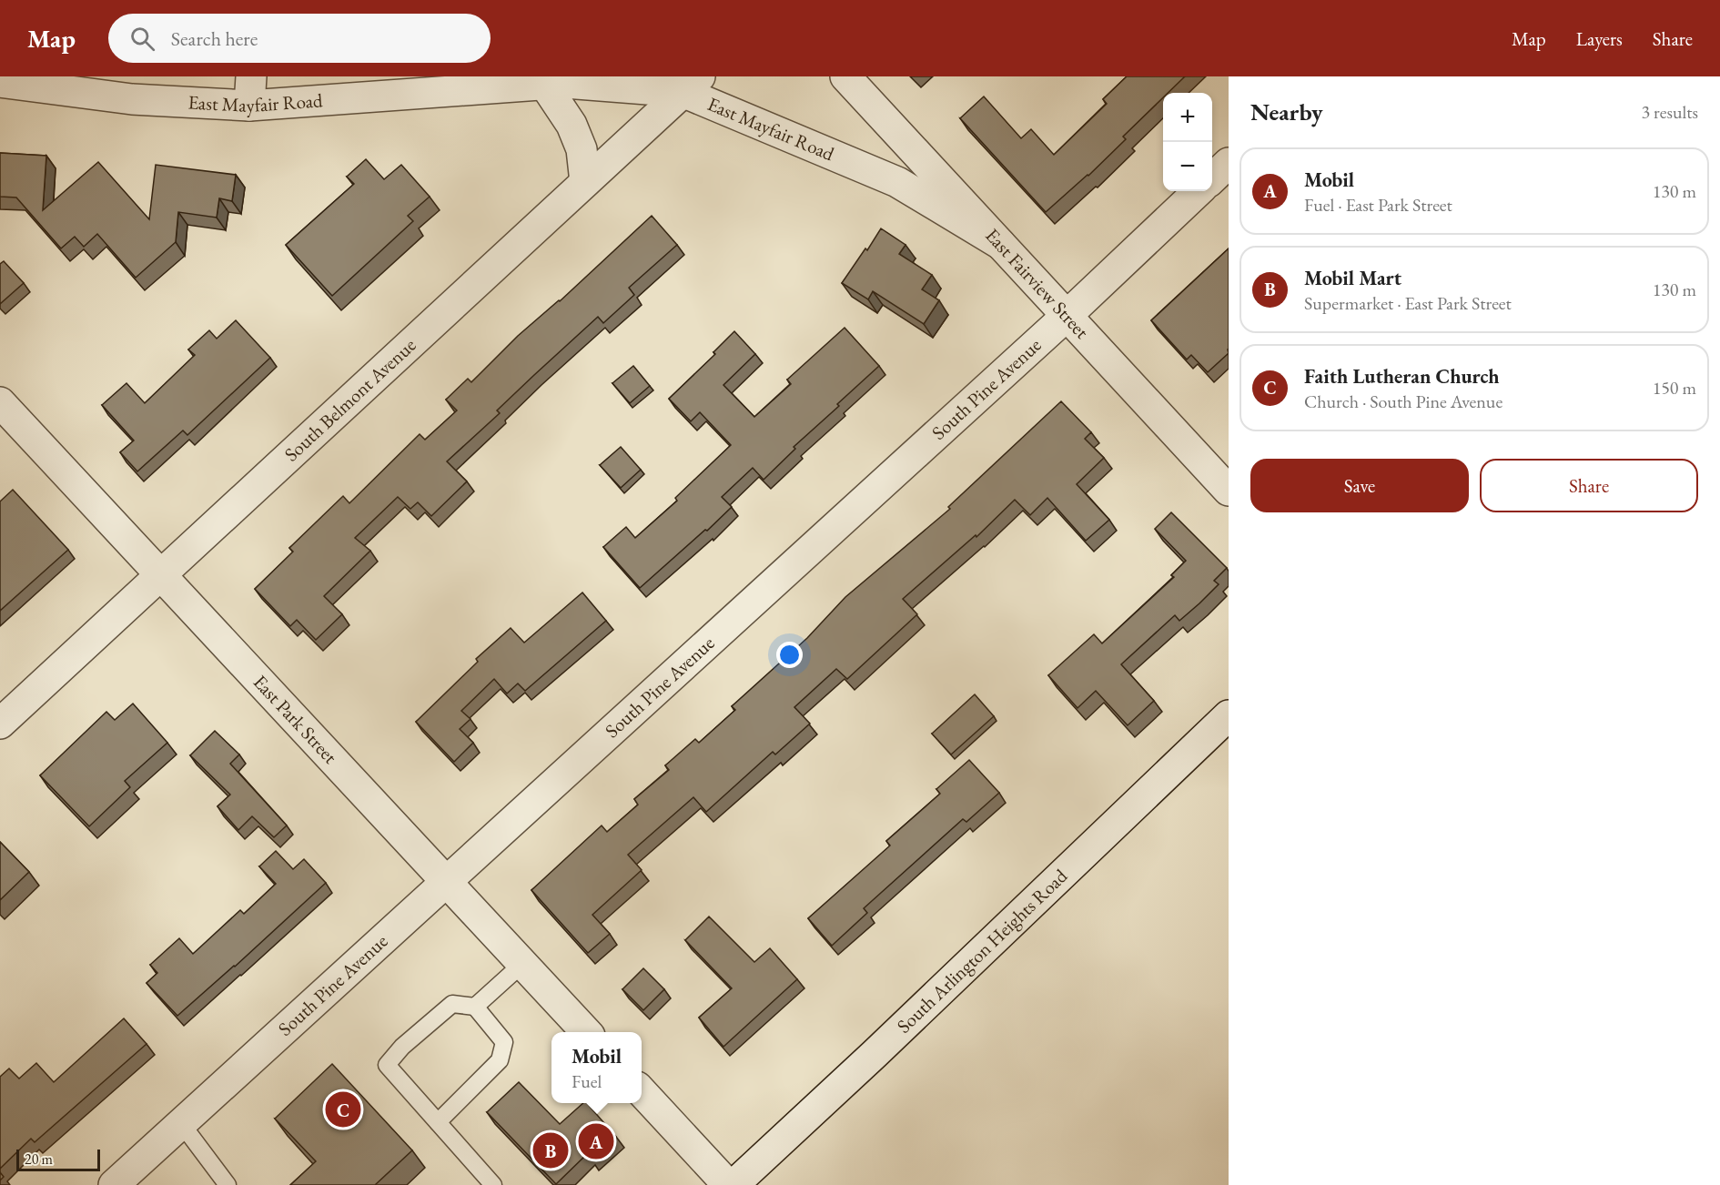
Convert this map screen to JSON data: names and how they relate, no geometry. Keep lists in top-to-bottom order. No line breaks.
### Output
{"streets":{"street":["East Mayfair Road","East Fairview Street","South Pine Avenue","South Belmont Avenue","East Park Street","South Arlington Heights Road"]},"crossings":[["East Mayfair Road","East Fairview Street"],["East Mayfair Road","South Belmont Avenue"],["East Fairview Street","South Pine Avenue"],["South Pine Avenue","East Park Street"],["South Belmont Avenue","East Park Street"]],"scale_bar":"20 m","page":{"header":"Map","search":"Search here","nav":["Map","Layers","Share"],"heading":["Nearby","3 results"],"map_buttons":["+","−"],"list":[{"mark":"A","name":"Mobil","note":"Fuel · East Park Street","value":"130 m"},{"mark":"B","name":"Mobil Mart","note":"Supermarket · East Park Street","value":"130 m"},{"mark":"C","name":"Faith Lutheran Church","note":"Church · South Pine Avenue","value":"150 m"}],"buttons":["Save","Share"],"popup":["Mobil","Fuel"],"pins":["C","A","B"],"scale":"20 m"}}
